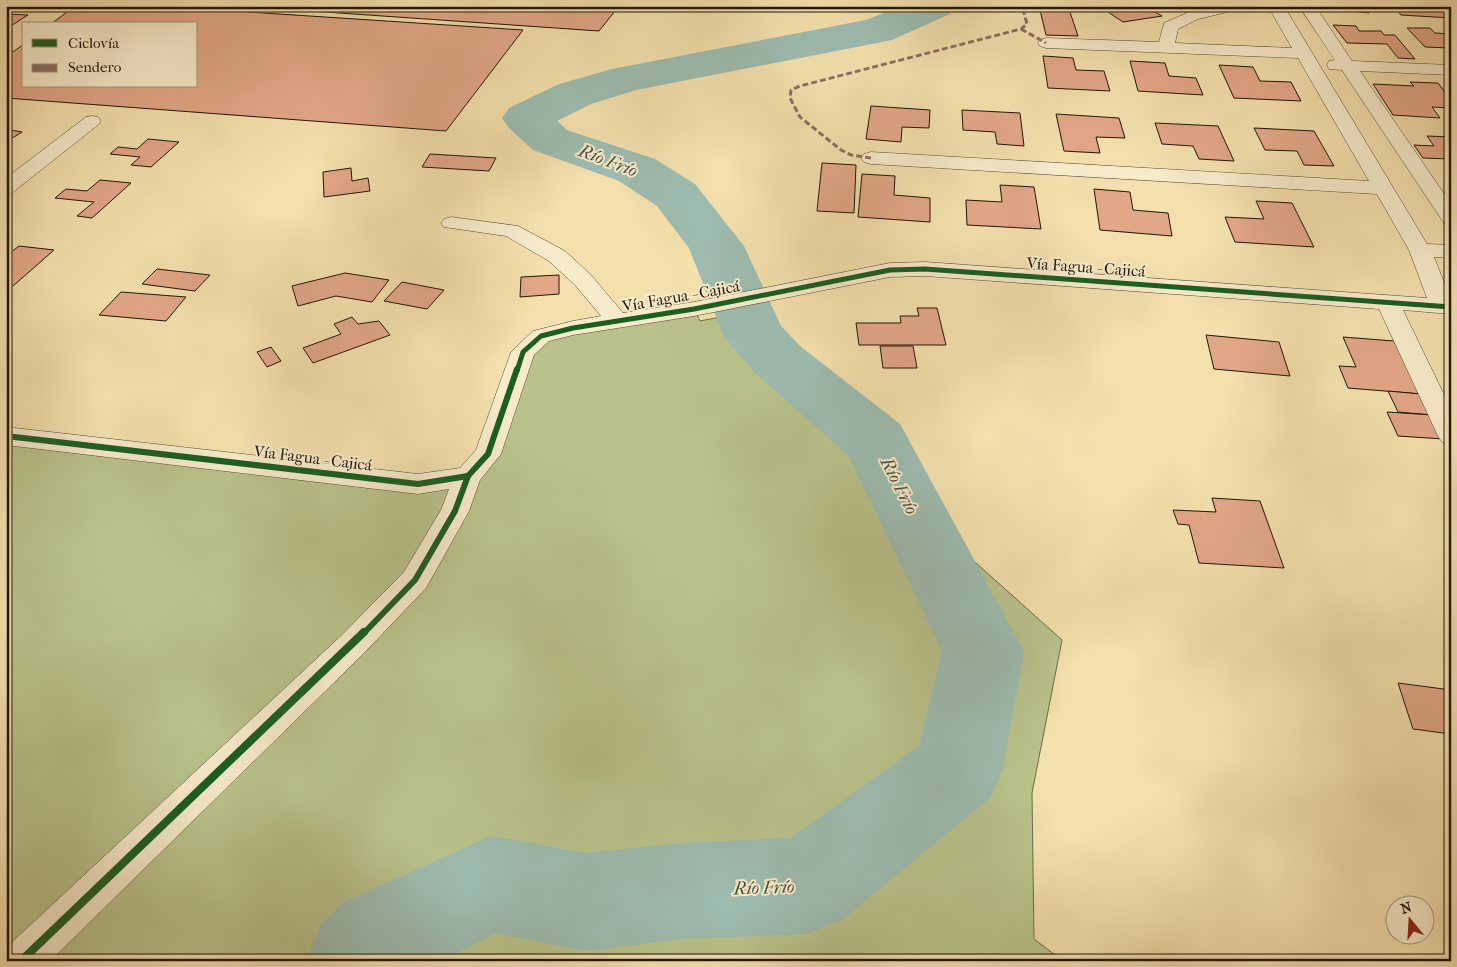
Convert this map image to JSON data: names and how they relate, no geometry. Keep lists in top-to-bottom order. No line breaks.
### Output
{"streets":{"street":["Vía Fagua - Cajicá"]},"water":["Río Frío"],"legend":["Ciclovía","Sendero"],"north":"top"}
